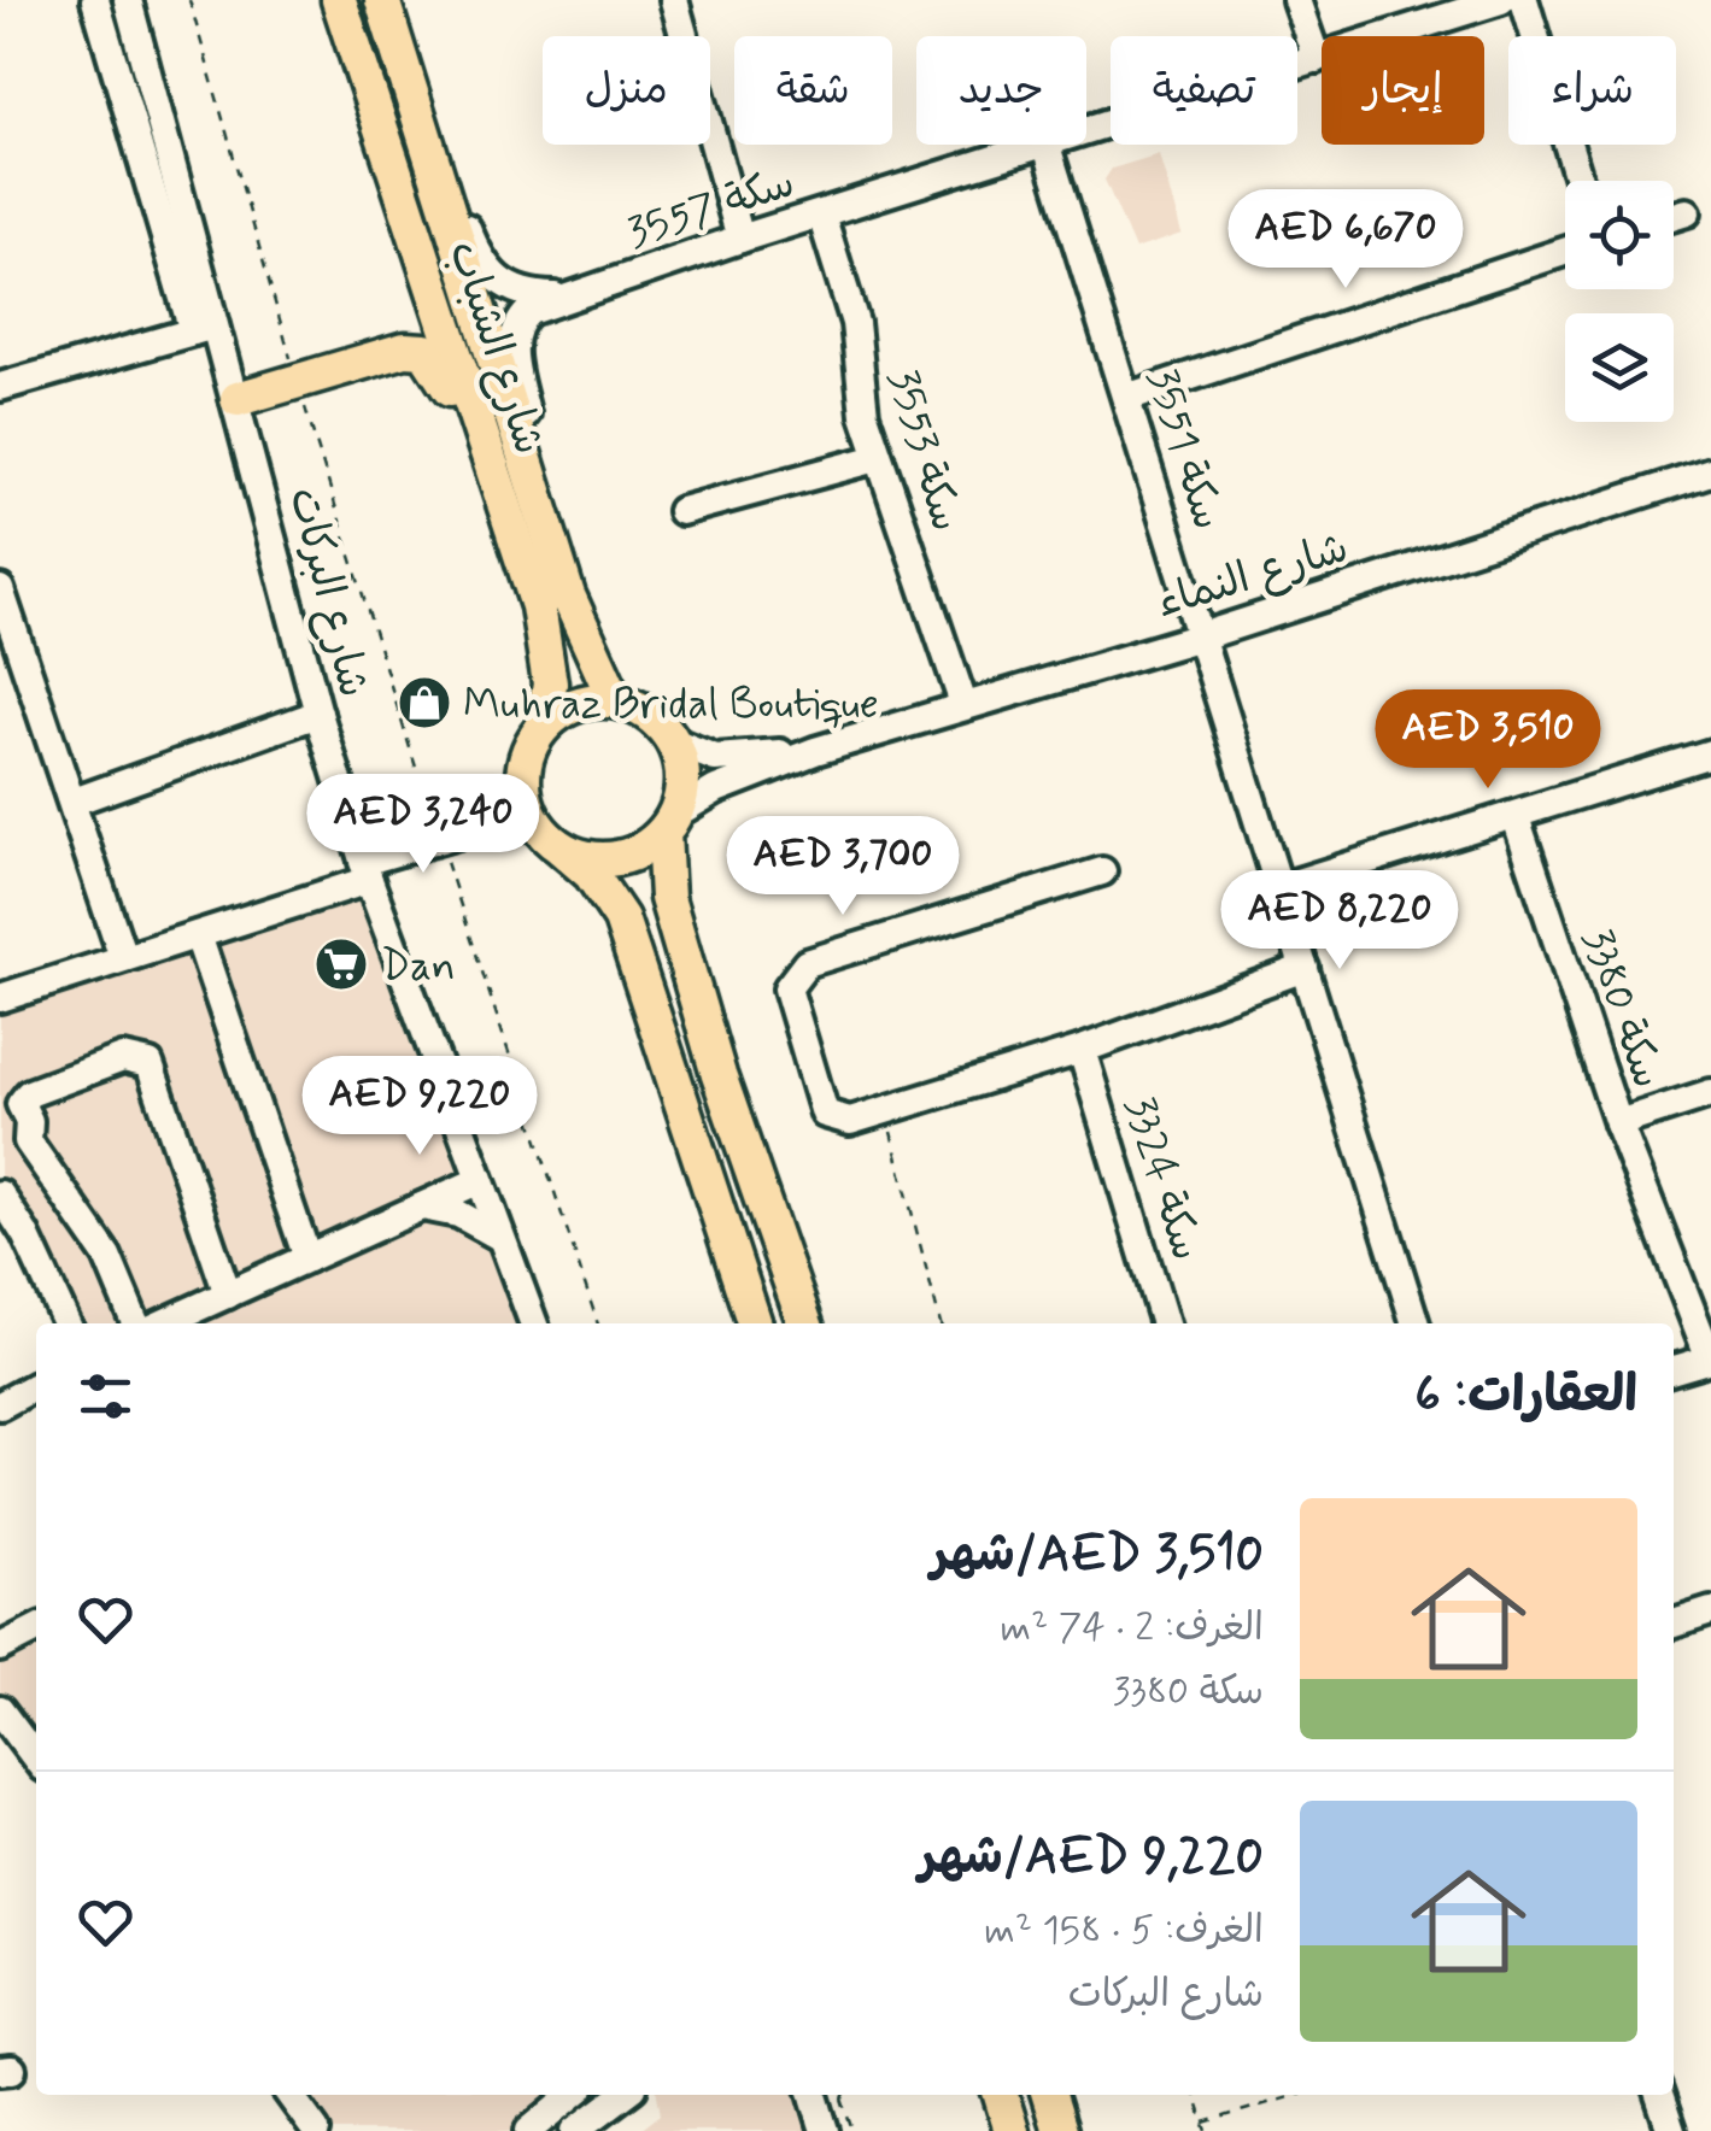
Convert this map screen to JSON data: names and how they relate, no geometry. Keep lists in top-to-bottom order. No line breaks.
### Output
{"streets":{"main road":["شارع الشباب"],"street":["سكة 3557","سكة 3551","سكة 3553","شارع النماء","شارع البركات","سكة 3380","سكة 3324"]},"crossings":[["سكة 3557","سكة 3551"],["سكة 3557","سكة 3553"],["شارع الشباب","شارع النماء"],["سكة 3551","شارع النماء"],["سكة 3551","سكة 3324"],["سكة 3553","شارع النماء"]],"places":{"shop":["Muhraz Bridal Boutique"],"supermarket":["Dan"]},"page":{"chip":["شراء","إيجار","تصفية","جديد","شقة","منزل"],"price":["AED 6,670","AED 3,510","AED 3,240","AED 3,700","AED 8,220","AED 9,220"],"heading":"العقارات: 6","list":[{"name":"AED 3,510/شهر","note":"الغرف: 2 · 74 m² · سكة 3380"},{"name":"AED 9,220/شهر","note":"الغرف: 5 · 158 m² · شارع البركات"}]}}
